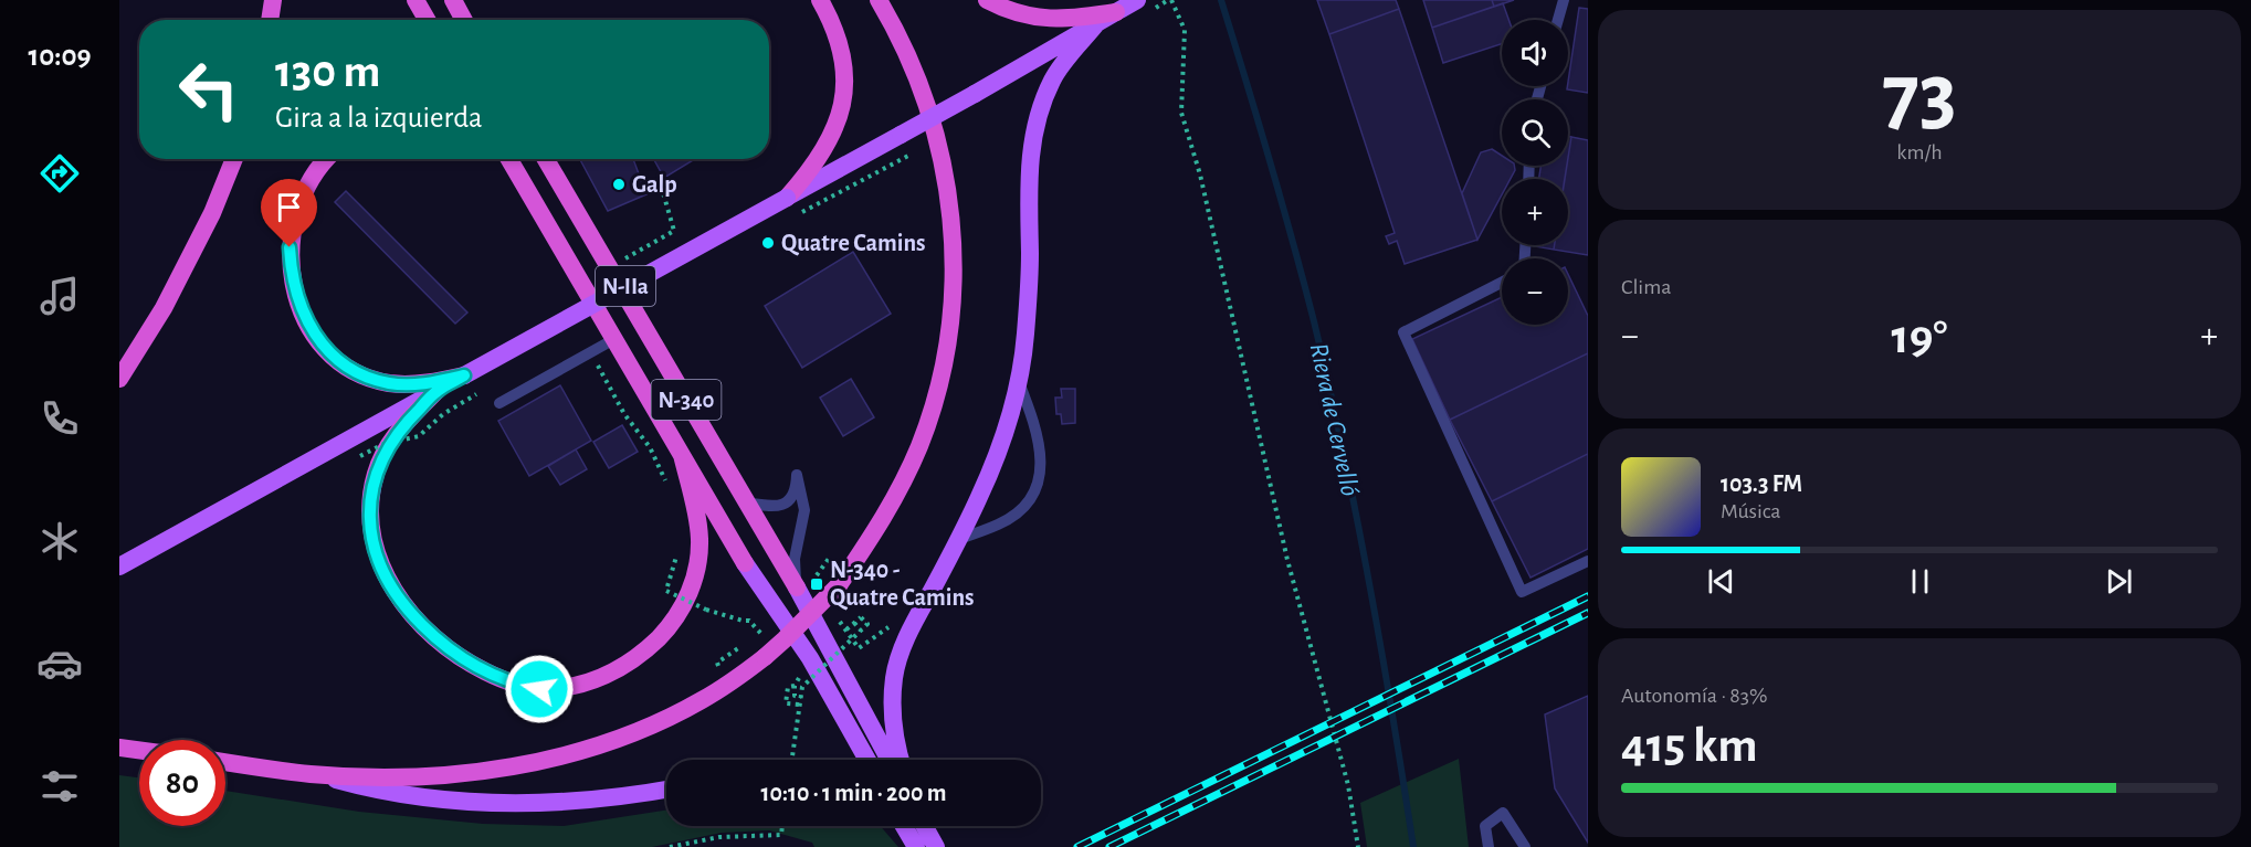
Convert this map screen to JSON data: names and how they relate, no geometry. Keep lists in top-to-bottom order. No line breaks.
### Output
{"streets":{"highway":["N-340"],"main road":["N-IIa"]},"water":["Riera de Cervelló"],"places":{"other":["Galp","Quatre Camins"],"transit":["N-340 - Quatre Camins"]},"page":{"tabs":"10:09","tile":[["73","km/h"],"Clima",["Autonomía · 83%","415 km"]],"map_buttons":["+","−"],"turn":["130 m","Gira a la izquierda"],"heat":["−","19°","+"],"song":["103.3 FM","Música"],"limit":"80","trip":"10:10 · 1 min · 200 m"}}
